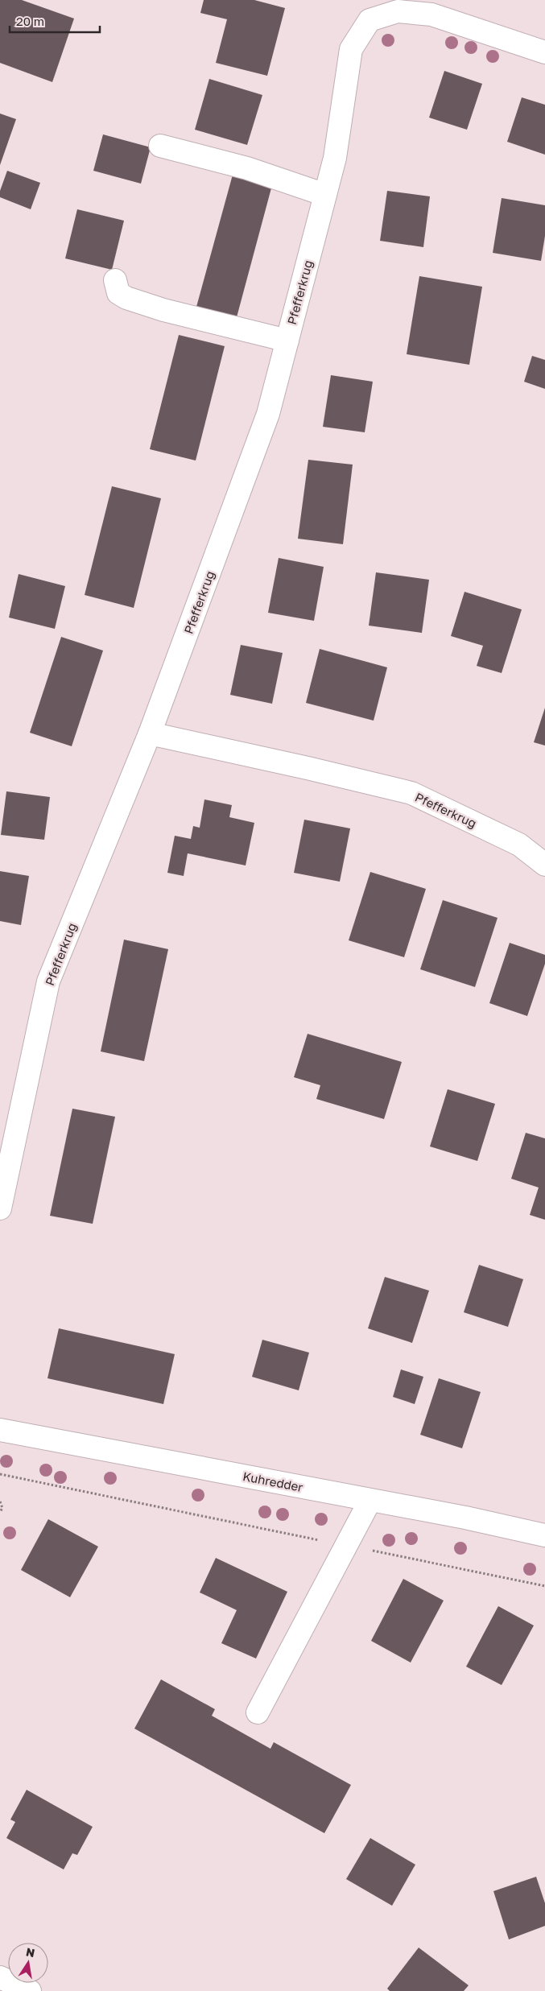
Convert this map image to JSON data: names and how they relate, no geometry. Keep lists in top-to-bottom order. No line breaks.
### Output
{"streets":{"street":["Pfefferkrug","Kuhredder"]},"scale_bar":"20 m","north":"top"}
